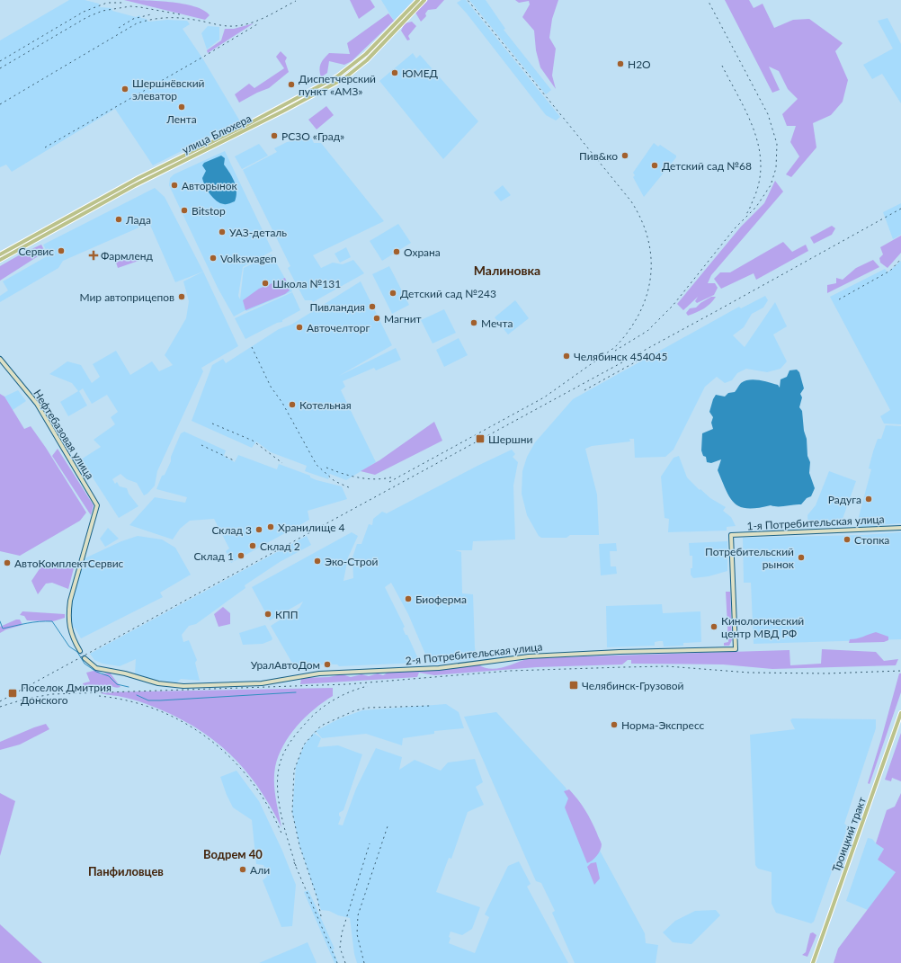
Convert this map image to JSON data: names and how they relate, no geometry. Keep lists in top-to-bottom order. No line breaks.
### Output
{"streets":{"main road":["улица Блюхера","Троицкий тракт"],"street":["Нефтебазовая улица","1-я Потребительская улица","2-я Потребительская улица"]},"crossings":[["1-я Потребительская улица","2-я Потребительская улица"]],"districts":["Малиновка","Водрем 40","Панфиловцев"],"places":{"other":["H2O","ЮМЕД","Диспетчерский пункт «АМЗ»","Шершнёвский элеватор","Лента","РСЗО «Град»","Пив&ко","Детский сад №68","Авторынок","Bitstop","Лада","УАЗ-деталь","Сервис","Охрана","Volkswagen","Школа №131","Детский сад №243","Мир автоприцепов","Пивландия","Магнит","Мечта","Авточелторг","Челябинск 454045","Котельная","Радуга","Хранилище 4","Склад 3","Стопка","Склад 2","Склад 1","Потребительский рынок","Эко-Строй","АвтоКомплектСервис","Биоферма","КПП","Кинологический центр МВД РФ","УралАвтоДом","Норма-Экспресс","Али"],"health":["Фармленд"],"transit":["Шершни","Челябинск-Грузовой","Поселок Дмитрия Донского"]}}
